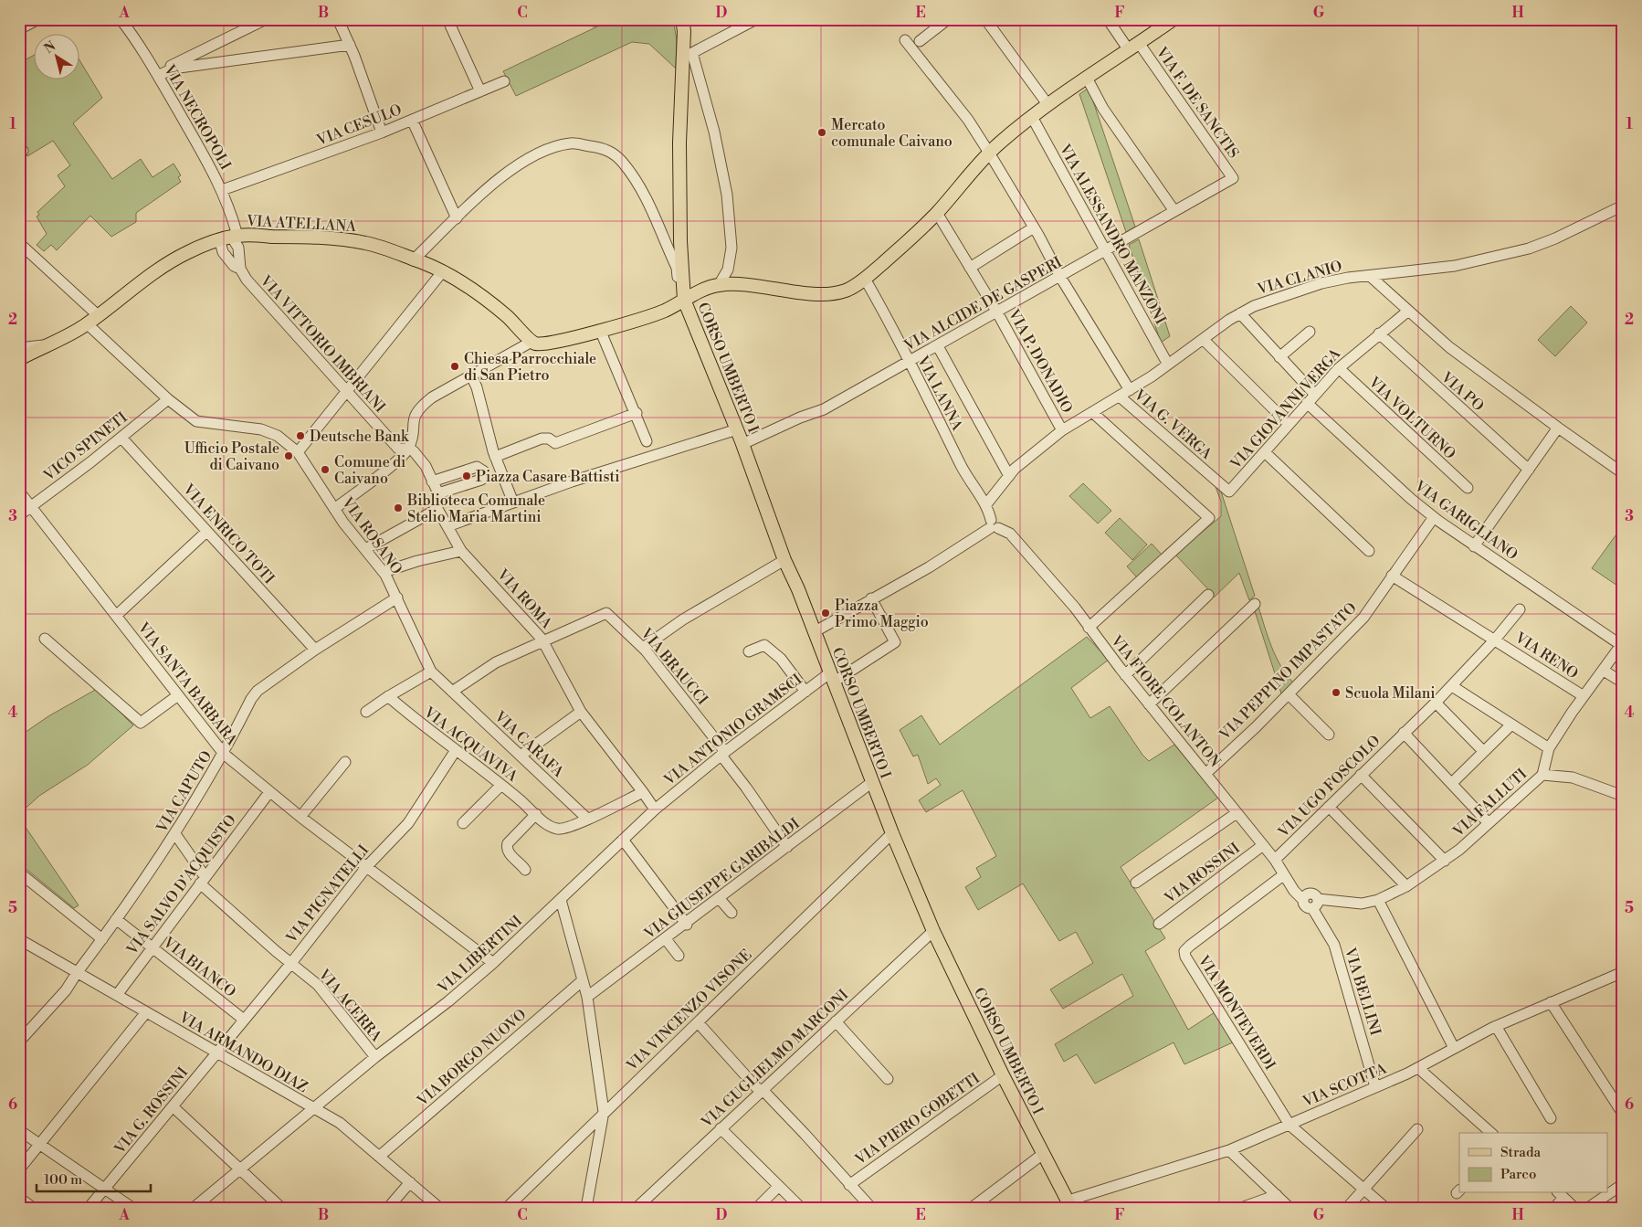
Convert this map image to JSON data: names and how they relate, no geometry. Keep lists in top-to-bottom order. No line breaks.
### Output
{"streets":{"main road":["VIA ATELLANA","CORSO UMBERTO I"],"street":["VIA F. DE SANCTIS","VIA NECROPOLI","VIA CESULO","VIA ALESSANDRO MANZONI","VIA CLANIO","VIA ALCIDE DE GASPERI","VIA VITTORIO IMBRIANI","VIA P. DONADIO","VIA PO","VIA LANNA","VIA GIOVANNI VERGA","VIA VOLTURNO","VIA G. VERGA","VICO SPINETI","VIA GARIGLIANO","VIA ENRICO TOTI","VIA ROSANO","VIA ROMA","VIA RENO","VIA BRAUCCI","VIA PEPPINO IMPASTATO","VIA SANTA BARBARA","VIA FIORE COLANTON","VIA ANTONIO GRAMSCI","VIA ACQUAVIVA","VIA CARAFA","VIA UGO FOSCOLO","VIA CAPUTO","VIA FALLUTI","VIA ROSSINI","VIA GIUSEPPE GARIBALDI","VIA SALVO D'ACQUISTO","VIA PIGNATELLI","VIA LIBERTINI","VIA BIANCO","VIA BELLINI","VIA ACERRA","VIA VINCENZO VISONE","VIA MONTEVERDI","VIA ARMANDO DIAZ","VIA BORGO NUOVO","VIA GUGLIELMO MARCONI","VIA SCOTTA","VIA G. ROSSINI","VIA PIERO GOBETTI"]},"crossings":[["VIA F. DE SANCTIS","VIA ALCIDE DE GASPERI"],["VIA NECROPOLI","VIA CESULO"],["VIA NECROPOLI","VIA ATELLANA"],["VIA NECROPOLI","VIA VITTORIO IMBRIANI"],["VIA ATELLANA","VIA VITTORIO IMBRIANI"],["VIA ATELLANA","VIA ROSANO"],["VIA ALESSANDRO MANZONI","VIA CLANIO"],["VIA ALESSANDRO MANZONI","VIA ALCIDE DE GASPERI"],["VIA CLANIO","VIA P. DONADIO"],["VIA CLANIO","VIA LANNA"],["VIA CLANIO","VIA G. VERGA"],["VIA ALCIDE DE GASPERI","VIA P. DONADIO"],["VIA ALCIDE DE GASPERI","CORSO UMBERTO I"],["VIA ALCIDE DE GASPERI","VIA LANNA"],["CORSO UMBERTO I","VIA ANTONIO GRAMSCI"],["CORSO UMBERTO I","VIA GIUSEPPE GARIBALDI"],["CORSO UMBERTO I","VIA VINCENZO VISONE"],["CORSO UMBERTO I","VIA GUGLIELMO MARCONI"],["CORSO UMBERTO I","VIA SCOTTA"],["CORSO UMBERTO I","VIA PIERO GOBETTI"],["VIA PO","VIA GIOVANNI VERGA"],["VIA LANNA","VIA FIORE COLANTON"],["VIA GIOVANNI VERGA","VIA VOLTURNO"],["VIA GIOVANNI VERGA","VIA G. VERGA"],["VIA GIOVANNI VERGA","VIA GARIGLIANO"],["VICO SPINETI","VIA ENRICO TOTI"],["VICO SPINETI","VIA ROSANO"],["VICO SPINETI","VIA SANTA BARBARA"],["VIA GARIGLIANO","VIA PEPPINO IMPASTATO"],["VIA GARIGLIANO","VIA FALLUTI"],["VIA ENRICO TOTI","VIA CAPUTO"],["VIA ROSANO","VIA CARAFA"],["VIA ROSANO","VIA CAPUTO"],["VIA ROMA","VIA BRAUCCI"],["VIA ROMA","VIA ANTONIO GRAMSCI"],["VIA ROMA","VIA LIBERTINI"],["VIA RENO","VIA PEPPINO IMPASTATO"],["VIA RENO","VIA UGO FOSCOLO"],["VIA RENO","VIA FALLUTI"],["VIA BRAUCCI","VIA ANTONIO GRAMSCI"],["VIA BRAUCCI","VIA GIUSEPPE GARIBALDI"],["VIA PEPPINO IMPASTATO","VIA FIORE COLANTON"],["VIA SANTA BARBARA","VIA CAPUTO"],["VIA SANTA BARBARA","VIA SALVO D'ACQUISTO"],["VIA SANTA BARBARA","VIA PIGNATELLI"],["VIA SANTA BARBARA","VIA LIBERTINI"],["VIA FIORE COLANTON","VIA UGO FOSCOLO"],["VIA FIORE COLANTON","VIA FALLUTI"],["VIA FIORE COLANTON","VIA ROSSINI"],["VIA FIORE COLANTON","VIA MONTEVERDI"],["VIA ANTONIO GRAMSCI","VIA LIBERTINI"],["VIA ACQUAVIVA","VIA CARAFA"],["VIA ACQUAVIVA","VIA PIGNATELLI"],["VIA CAPUTO","VIA BIANCO"],["VIA CAPUTO","VIA ACERRA"],["VIA CAPUTO","VIA ARMANDO DIAZ"],["VIA FALLUTI","VIA BELLINI"],["VIA SALVO D'ACQUISTO","VIA BIANCO"],["VIA SALVO D'ACQUISTO","VIA ACERRA"],["VIA SALVO D'ACQUISTO","VIA ARMANDO DIAZ"],["VIA PIGNATELLI","VIA BIANCO"],["VIA PIGNATELLI","VIA ACERRA"],["VIA PIGNATELLI","VIA ARMANDO DIAZ"],["VIA PIGNATELLI","VIA G. ROSSINI"],["VIA LIBERTINI","VIA ACERRA"],["VIA LIBERTINI","VIA ARMANDO DIAZ"],["VIA BELLINI","VIA SCOTTA"],["VIA MONTEVERDI","VIA SCOTTA"],["VIA ARMANDO DIAZ","VIA BORGO NUOVO"],["VIA ARMANDO DIAZ","VIA G. ROSSINI"]],"places":["Mercato comunale Caivano","Chiesa Parrocchiale di San Pietro","Deutsche Bank","Ufficio Postale di Caivano","Comune di Caivano","Piazza Casare Battisti","Biblioteca Comunale Stelio Maria Martini","Piazza Primo Maggio","Scuola Milani"],"legend":["Strada","Parco"],"scale_bar":"100 m","north":"top left","grid":{"columns":["A","B","C","D","E","F","G","H"],"rows":["1","2","3","4","5","6"]}}
